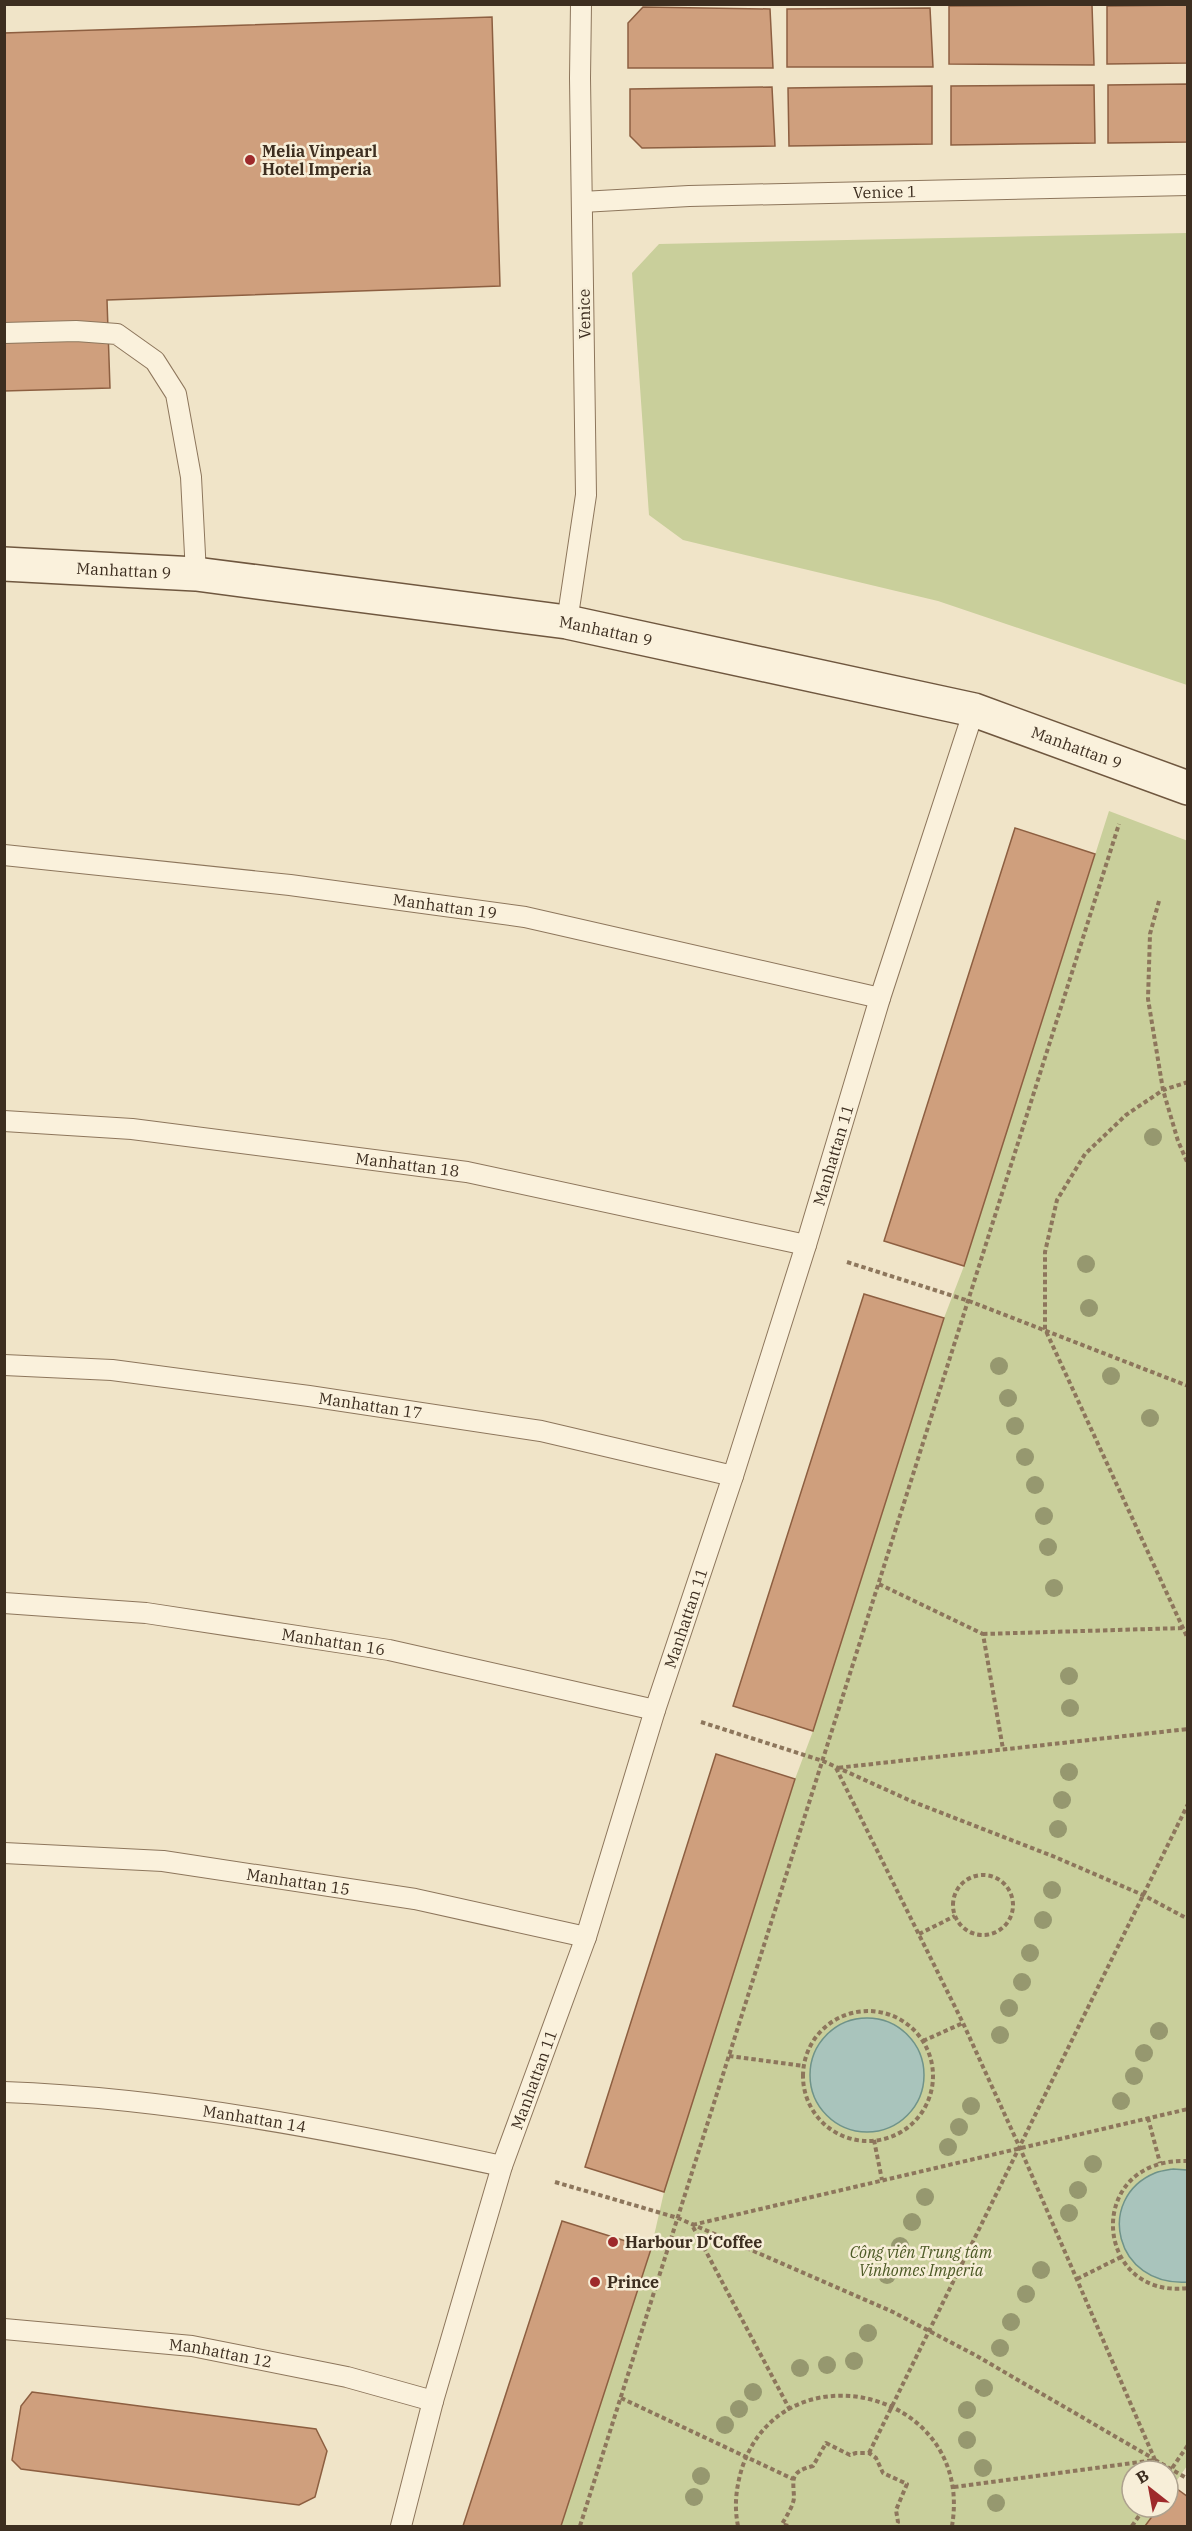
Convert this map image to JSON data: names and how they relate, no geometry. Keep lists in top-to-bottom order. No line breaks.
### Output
{"streets":{"main road":["Manhattan 9"],"lane":["Venice 1","Venice","Manhattan 19","Manhattan 11","Manhattan 18","Manhattan 17","Manhattan 16","Manhattan 15","Manhattan 14","Manhattan 12"]},"crossings":[["Venice 1","Venice"],["Venice","Manhattan 9"],["Manhattan 9","Manhattan 11"],["Manhattan 19","Manhattan 11"],["Manhattan 11","Manhattan 18"],["Manhattan 11","Manhattan 17"],["Manhattan 11","Manhattan 16"],["Manhattan 11","Manhattan 15"],["Manhattan 11","Manhattan 14"],["Manhattan 11","Manhattan 12"]],"parks":["Công viên Trung tâm Vinhomes Imperia"],"places":["Melia Vinpearl Hotel Imperia","Harbour D‘Coffee","Prince"],"north":"top left"}
